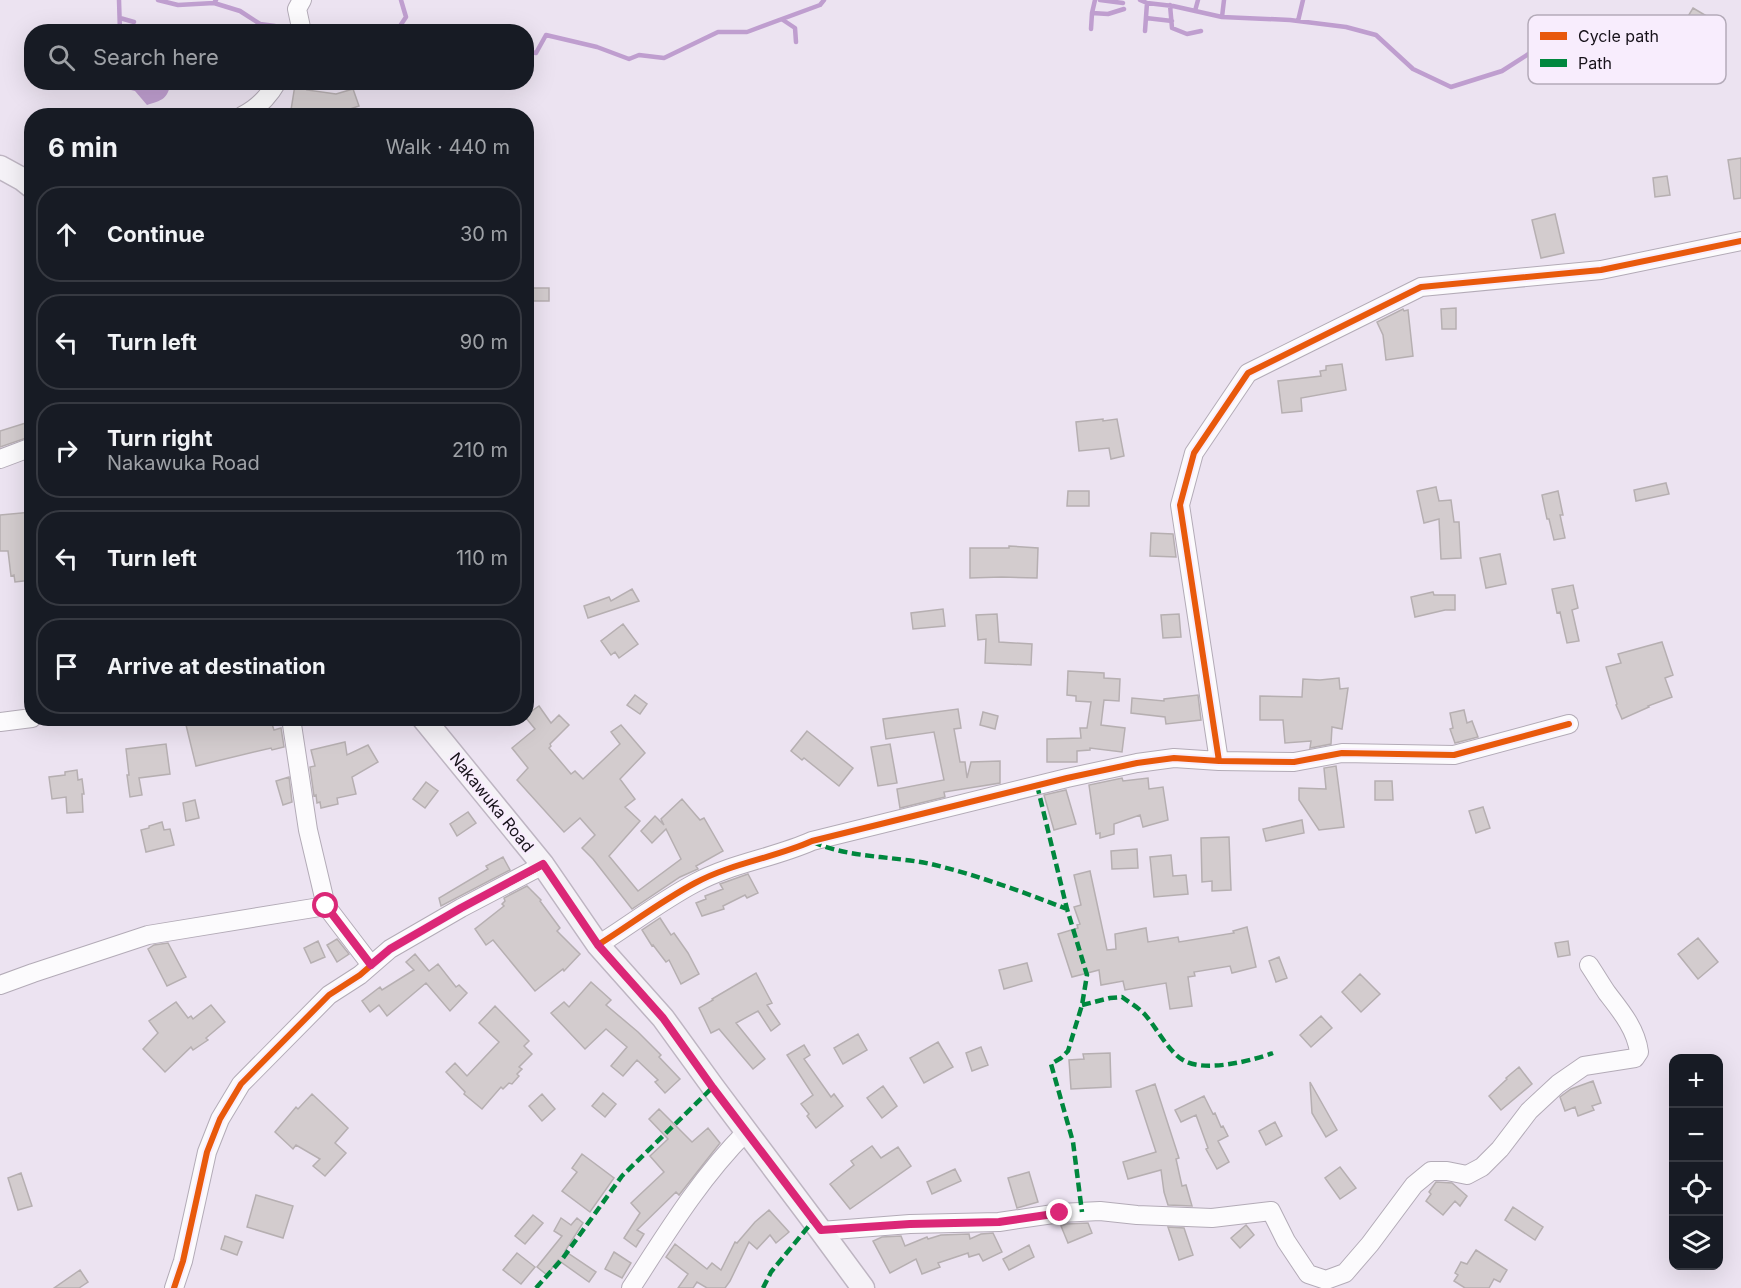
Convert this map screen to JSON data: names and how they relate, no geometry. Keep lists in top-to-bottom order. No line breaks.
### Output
{"streets":{"main road":["Nakawuka Road"]},"legend":["Cycle path","Path"],"page":{"search":"Search here","heading":["6 min","Walk · 440 m"],"list":[["Continue","30 m"],["Turn left","90 m"],["Turn right","Nakawuka Road","210 m"],["Turn left","110 m"],"Arrive at destination"],"map_buttons":["+","−"]}}
